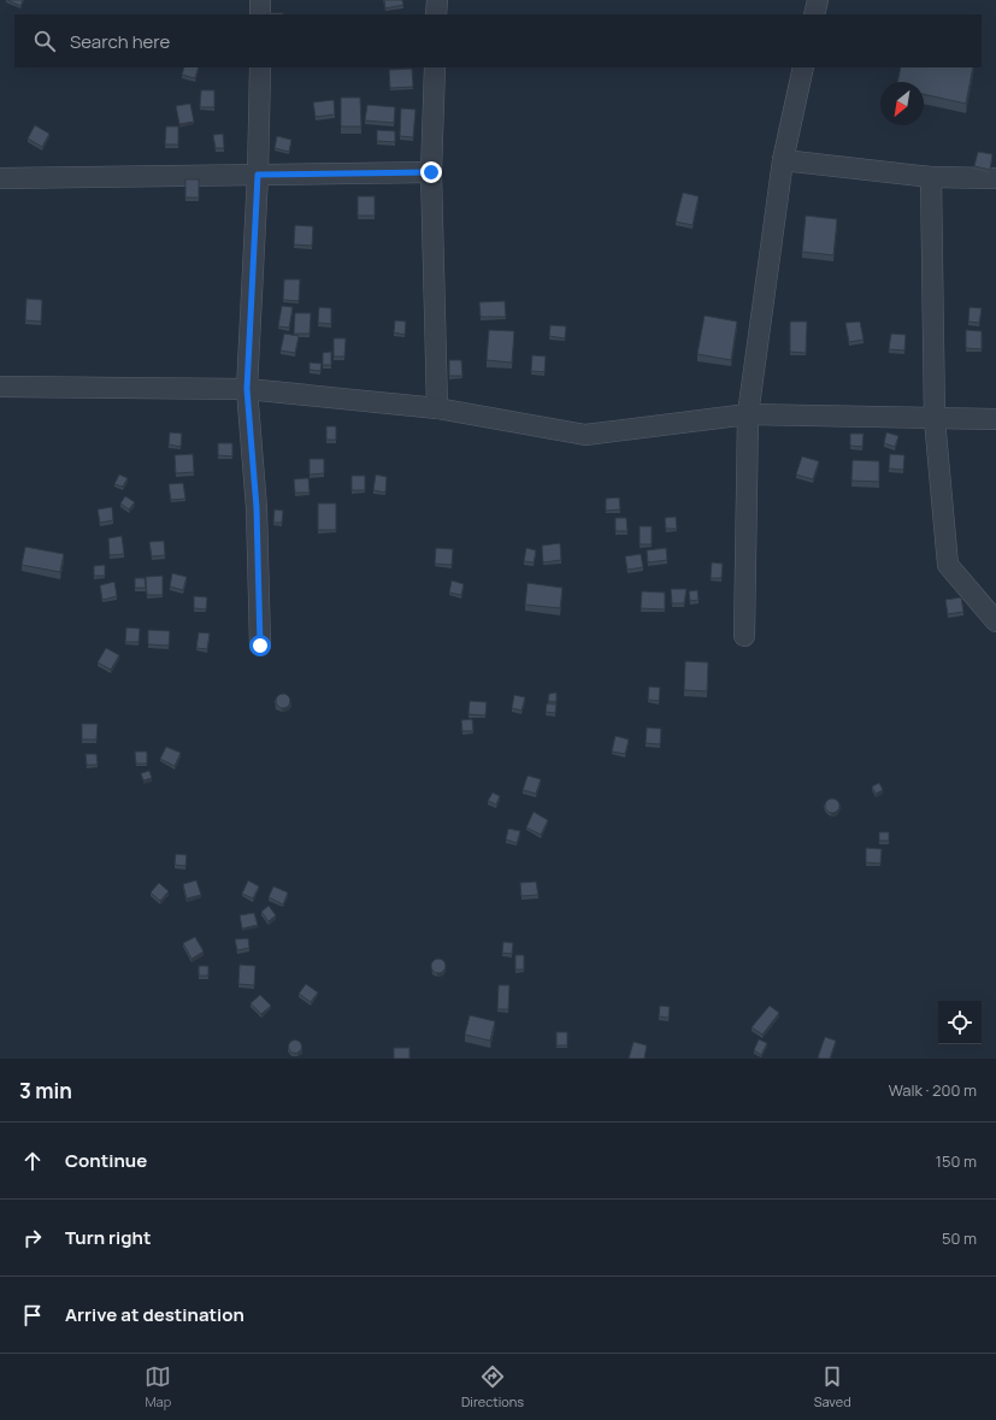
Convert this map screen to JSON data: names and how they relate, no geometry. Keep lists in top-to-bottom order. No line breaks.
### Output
{"north":"bottom left","page":{"search":"Search here","heading":["3 min","Walk · 200 m"],"list":[["Continue","150 m"],["Turn right","50 m"],"Arrive at destination"],"nav":["Map","Directions","Saved"]}}
